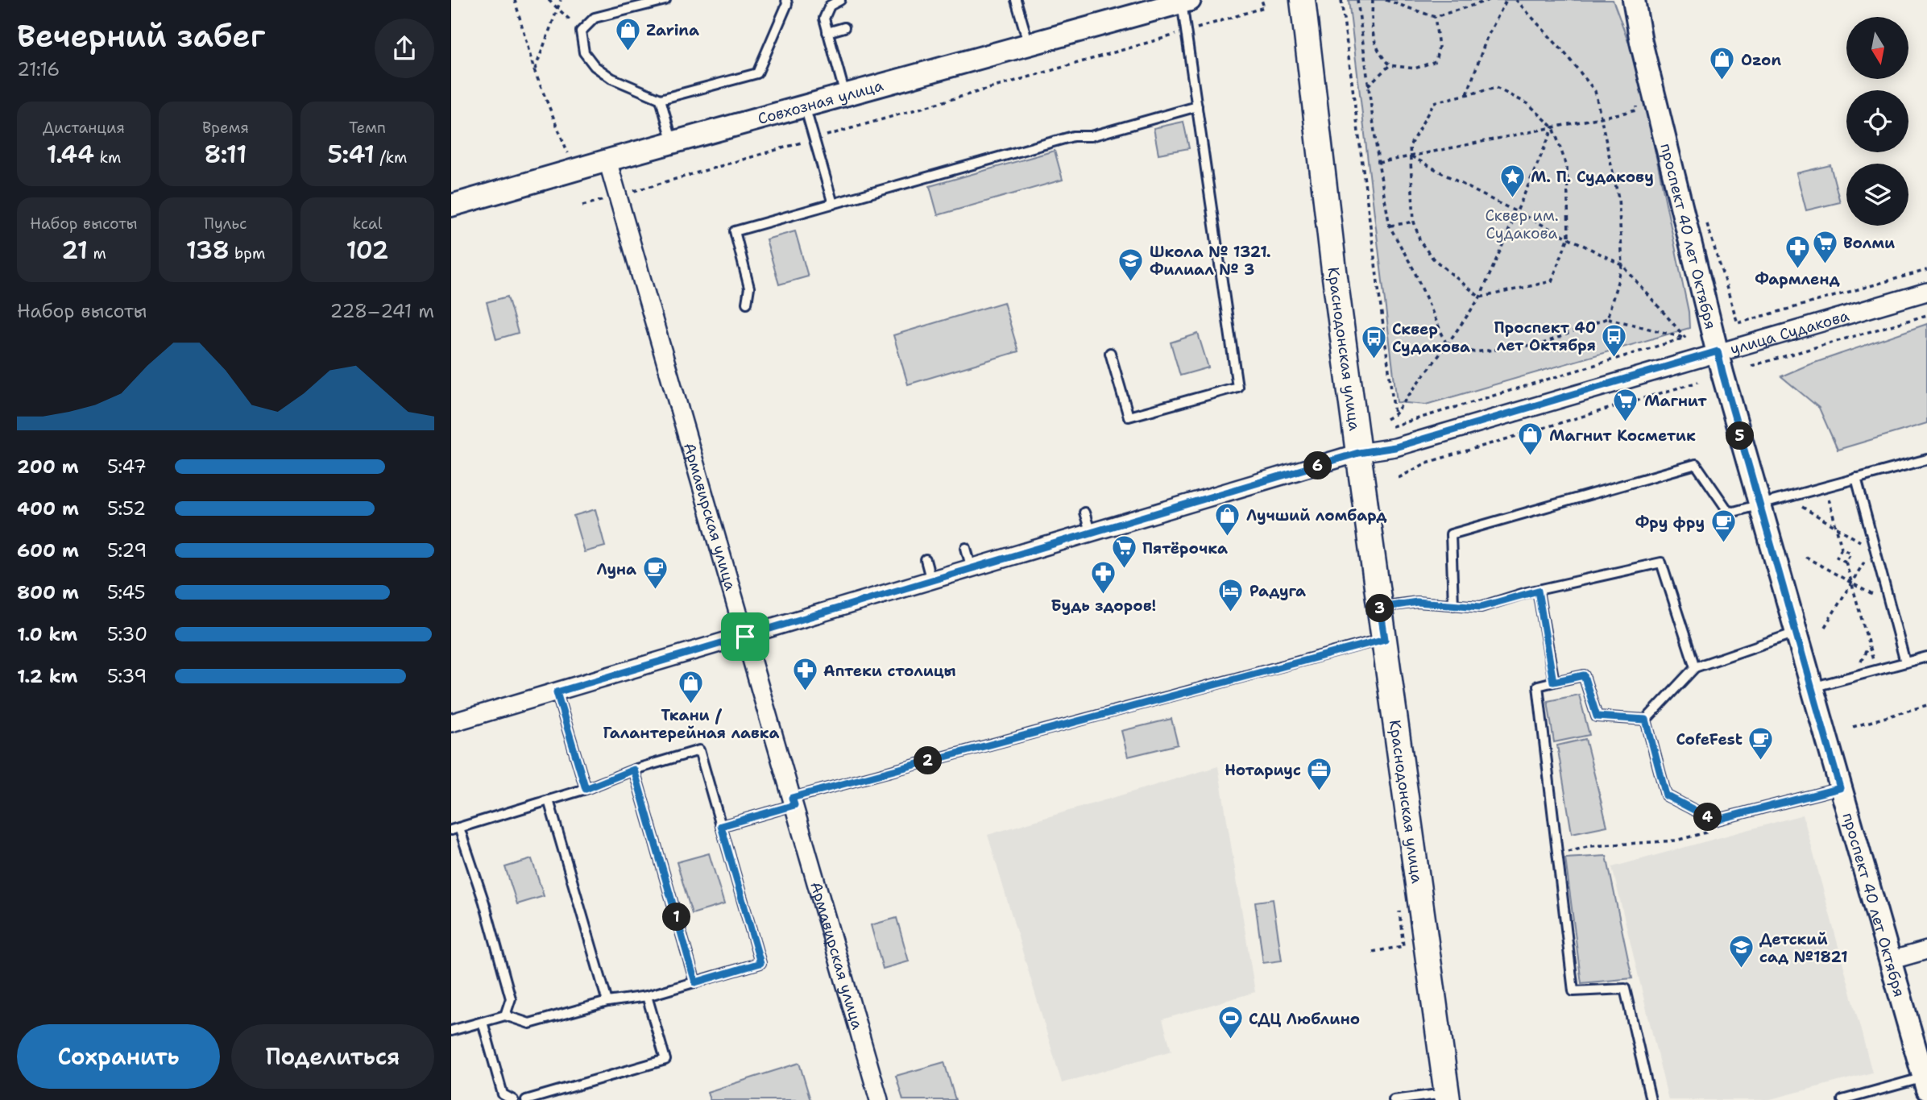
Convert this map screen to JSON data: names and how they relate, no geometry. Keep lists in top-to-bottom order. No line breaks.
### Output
{"streets":{"main road":["Краснодонская улица"],"street":["Совхозная улица","проспект 40 лет Октября","улица Судакова","Армавирская улица"]},"crossings":[["Совхозная улица","Армавирская улица"],["проспект 40 лет Октября","улица Судакова"],["улица Судакова","Краснодонская улица"],["улица Судакова","Армавирская улица"]],"parks":["Сквер им. Судакова"],"places":{"shop":["Zarina","Ozon","Магнит Косметик","Лучший ломбард","Ткани / Галантерейная лавка"],"place":["М. П. Судакову"],"supermarket":["Волми","Магнит","Пятёрочка"],"pharmacy":["Фармленд","Будь здоров!","Аптеки столицы"],"school or university":["Школа № 1321. Филиал № 3","Детский сад №1821"],"bus stop":["Проспект 40 лет Октября","Сквер Судакова"],"cafe":["Фру фру","Луна","CofeFest"],"hotel":["Радуга"],"office":["Нотариус"],"sports":["СДЦ Люблино"]},"north":"bottom","page":{"heading":["Вечерний забег","21:16"],"stats":[["Дистанция","1.44 km"],["Время","8:11"],["Темп","5:41 /km"],["Набор высоты","21 m"],["Пульс","138 bpm"],["kcal","102"]],"chart":["Набор высоты","228–241 m"],"pins":["5","6","3","2","4","1"],"list":[{"name":"200 m","note":"5:47"},{"name":"400 m","note":"5:52"},{"name":"600 m","note":"5:29"},{"name":"800 m","note":"5:45"},{"name":"1.0 km","note":"5:30"},{"name":"1.2 km","note":"5:39"}],"buttons":["Сохранить","Поделиться"]}}
